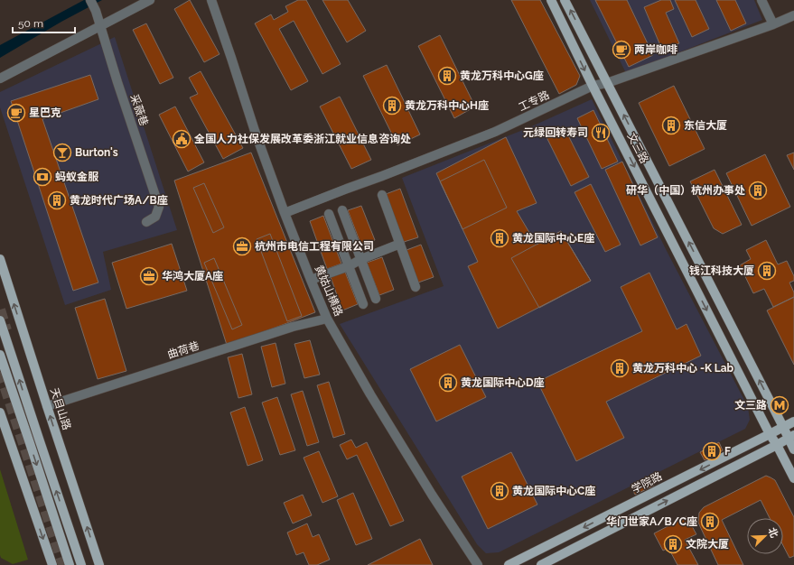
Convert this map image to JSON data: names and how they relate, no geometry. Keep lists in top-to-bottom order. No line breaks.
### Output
{"streets":{"main road":["文三路","天目山路","学院路"],"street":["工专路","采薇巷","黄姑山横路","曲荷巷"]},"crossings":[["工专路","文三路"],["工专路","黄姑山横路"],["文三路","学院路"],["黄姑山横路","曲荷巷"],["曲荷巷","天目山路"]],"places":{"cafe":["两岸咖啡","星巴克"],"building":["黄龙万科中心G座","黄龙万科中心H座","东信大厦","研华（中国）杭州办事处","黄龙时代广场A/B座","黄龙国际中心E座","钱江科技大厦","黄龙万科中心 -K Lab","黄龙国际中心D座","F","黄龙国际中心C座","华门世家A/B/C座","文院大厦"],"restaurant":["元绿回转寿司"],"public building":["全国人力社保发展改革委浙江就业信息咨询处"],"bar":["Burton's"],"bank":["蚂蚁金服"],"office":["杭州市电信工程有限公司","华鸿大厦A座"],"metro station":["文三路"]},"scale_bar":"50 m","north":"top right"}
